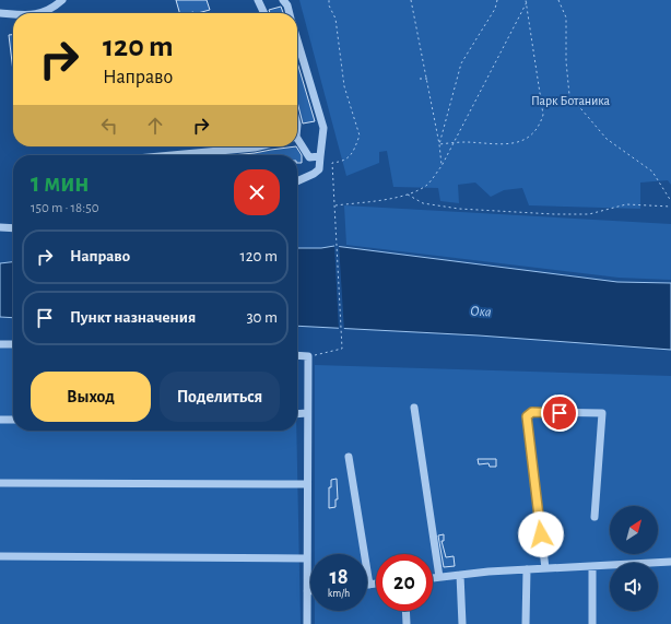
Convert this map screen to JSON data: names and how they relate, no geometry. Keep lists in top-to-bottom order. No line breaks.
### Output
{"water":["Ока"],"parks":["Парк Ботаника"],"north":"top right","page":{"turn":["120 m","Направо"],"heading":["1 мин","150 m · 18:50"],"list":[{"name":"Направо","value":"120 m"},{"name":"Пункт назначения","value":"30 m"}],"buttons":["Выход","Поделиться"],"speed":"18 km/h","limit":"20"}}
